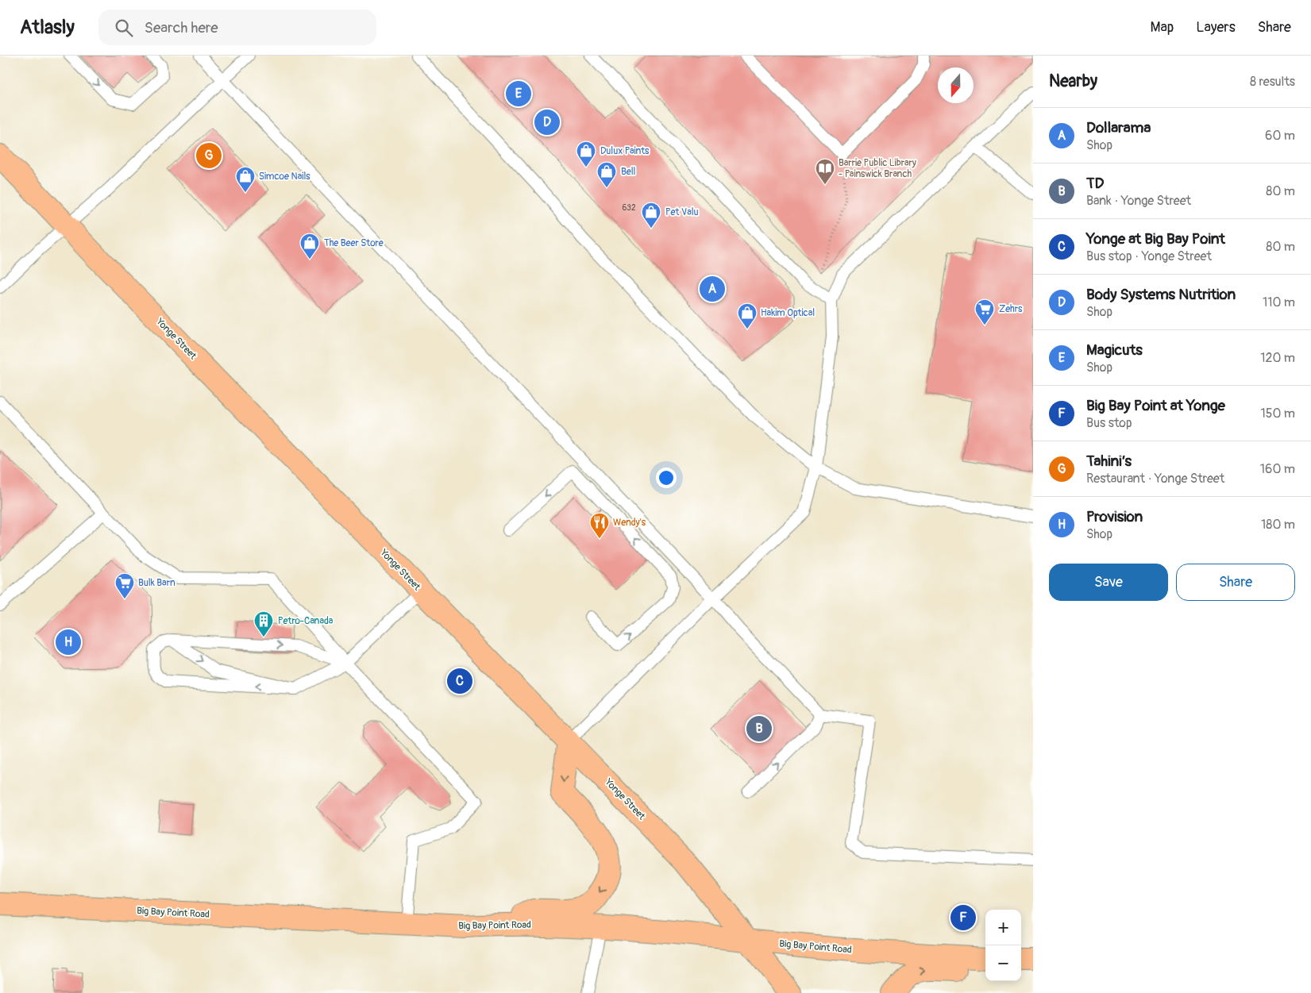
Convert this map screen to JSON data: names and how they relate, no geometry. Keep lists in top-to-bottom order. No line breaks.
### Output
{"streets":{"main road":["Yonge Street","Big Bay Point Road"]},"crossings":[["Yonge Street","Big Bay Point Road"]],"places":{"shop":["Dulux Paints","Bell","Simcoe Nails","Pet Valu","The Beer Store","Hakim Optical"],"library":["Barrie Public Library - Painswick Branch"],"supermarket":["Zehrs","Bulk Barn"],"restaurant":["Wendy's"],"building":["Petro-Canada"]},"house_numbers":["632"],"north":"bottom","page":{"header":"Atlasly","search":"Search here","nav":["Map","Layers","Share"],"heading":["Nearby","8 results"],"pins":["E","D","G","A","H","C","B","F"],"list":[{"mark":"A","name":"Dollarama","note":"Shop","value":"60 m"},{"mark":"B","name":"TD","note":"Bank · Yonge Street","value":"80 m"},{"mark":"C","name":"Yonge at Big Bay Point","note":"Bus stop · Yonge Street","value":"80 m"},{"mark":"D","name":"Body Systems Nutrition","note":"Shop","value":"110 m"},{"mark":"E","name":"Magicuts","note":"Shop","value":"120 m"},{"mark":"F","name":"Big Bay Point at Yonge","note":"Bus stop","value":"150 m"},{"mark":"G","name":"Tahini’s","note":"Restaurant · Yonge Street","value":"160 m"},{"mark":"H","name":"Provision","note":"Shop","value":"180 m"}],"buttons":["Save","Share"],"map_buttons":["+","−"]}}
